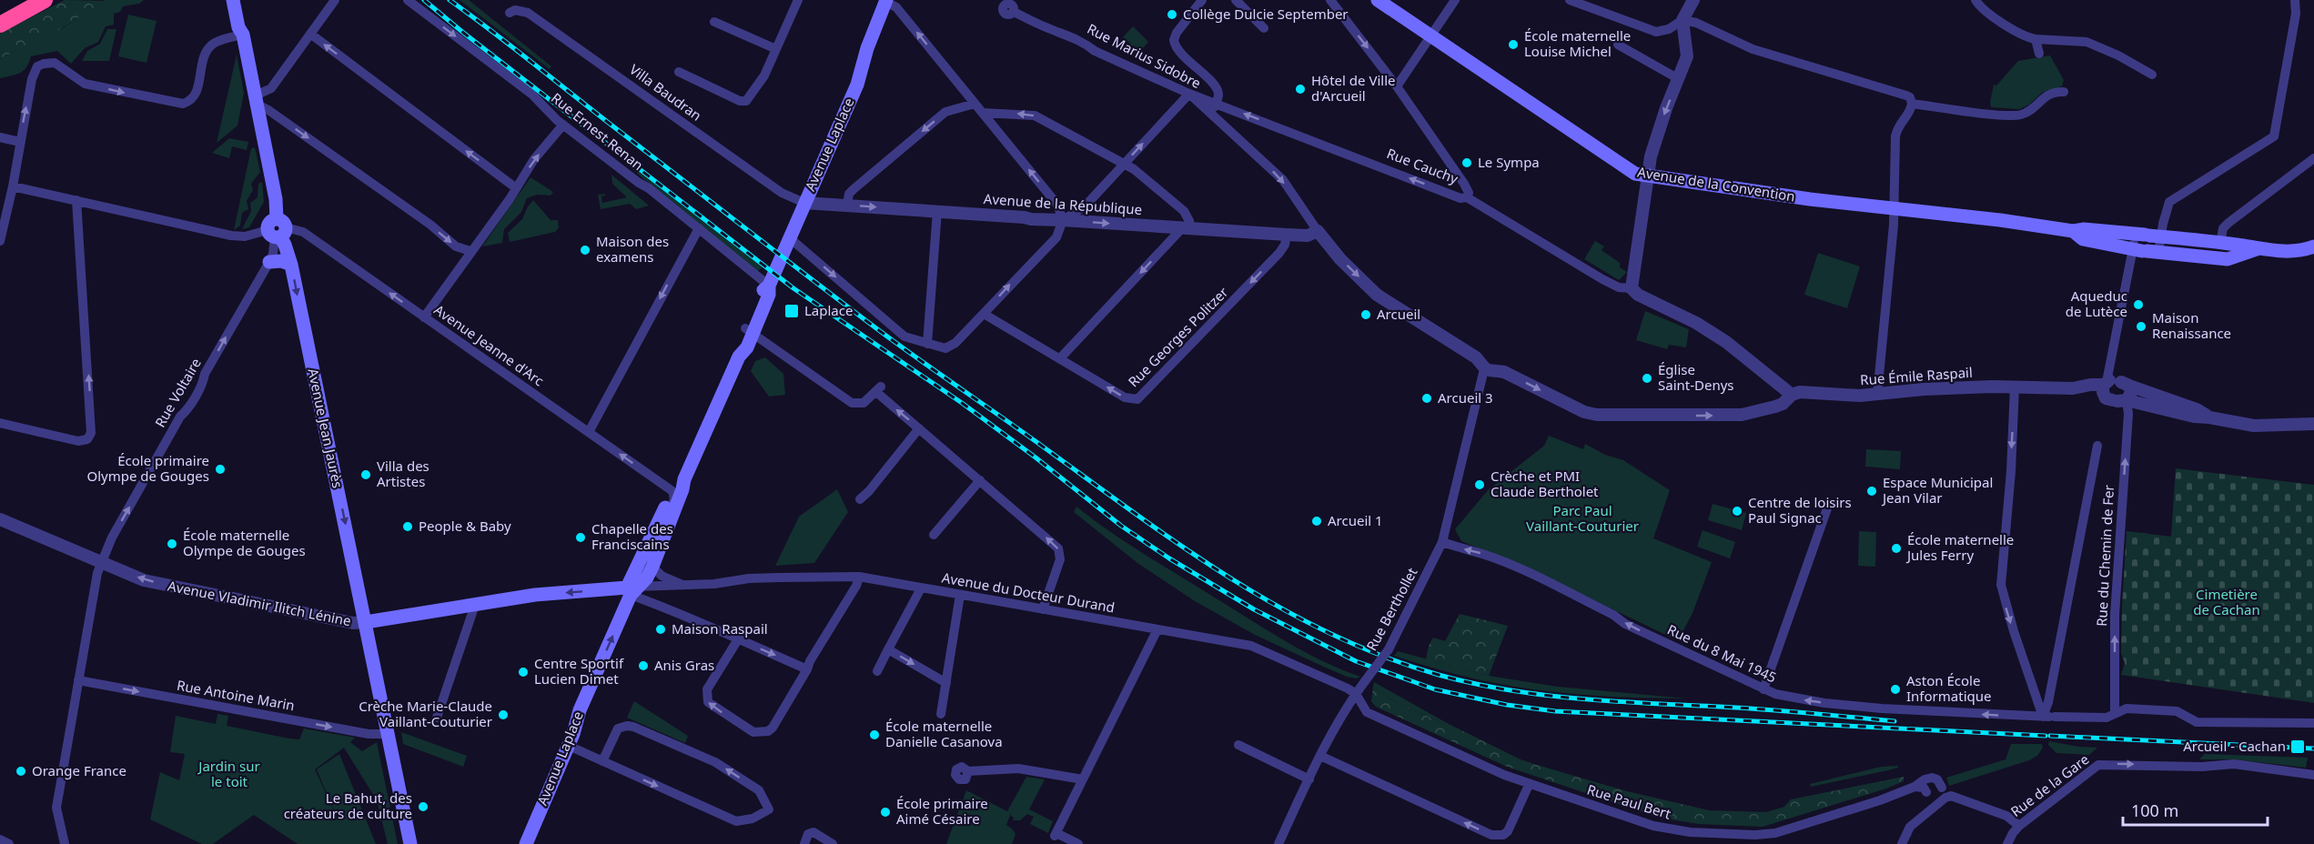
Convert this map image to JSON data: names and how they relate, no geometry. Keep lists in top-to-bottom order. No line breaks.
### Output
{"streets":{"main road":["Avenue Laplace","Avenue de la Convention","Avenue Jean Jaurès","Avenue Vladimir Ilitch Lénine"],"street":["Rue Marius Sidobre","Villa Baudran","Rue Ernest Renan","Rue Cauchy","Avenue de la République","Rue Georges Politzer","Avenue Jeanne d'Arc","Rue Émile Raspail","Rue Voltaire","Rue du Chemin de Fer","Avenue du Docteur Durand","Rue Berthollet","Rue du 8 Mai 1945","Rue Antoine Marin","Rue de la Gare","Rue Paul Bert"]},"crossings":[["Rue Marius Sidobre","Rue Cauchy"],["Rue Marius Sidobre","Avenue de la République"],["Rue Marius Sidobre","Rue Émile Raspail"],["Rue Marius Sidobre","Rue Berthollet"],["Villa Baudran","Avenue Laplace"],["Villa Baudran","Avenue de la République"],["Rue Ernest Renan","Avenue Laplace"],["Avenue Laplace","Avenue de la République"],["Avenue Laplace","Avenue Jeanne d'Arc"],["Avenue Laplace","Avenue du Docteur Durand"],["Avenue Laplace","Avenue Vladimir Ilitch Lénine"],["Rue Cauchy","Rue Émile Raspail"],["Avenue de la Convention","Rue du Chemin de Fer"],["Avenue de la République","Rue Georges Politzer"],["Avenue Jeanne d'Arc","Rue Voltaire"],["Avenue Jeanne d'Arc","Avenue Jean Jaurès"],["Rue Émile Raspail","Rue du Chemin de Fer"],["Rue Émile Raspail","Rue Berthollet"],["Rue Voltaire","Avenue Jean Jaurès"],["Rue Voltaire","Avenue Vladimir Ilitch Lénine"],["Rue Voltaire","Rue Antoine Marin"],["Avenue Jean Jaurès","Avenue Vladimir Ilitch Lénine"],["Avenue Jean Jaurès","Rue Antoine Marin"],["Rue du Chemin de Fer","Rue du 8 Mai 1945"],["Avenue du Docteur Durand","Avenue Vladimir Ilitch Lénine"],["Avenue du Docteur Durand","Rue Berthollet"],["Avenue du Docteur Durand","Rue Paul Bert"],["Rue Berthollet","Rue du 8 Mai 1945"],["Rue Berthollet","Rue Paul Bert"],["Rue de la Gare","Rue Paul Bert"]],"one_way":["Rue Marius Sidobre","Rue Cauchy","Avenue de la République","Rue Émile Raspail","Rue Voltaire","Avenue Jean Jaurès","Avenue Vladimir Ilitch Lénine","Rue du 8 Mai 1945","Rue Antoine Marin","Rue de la Gare"],"parks":["Parc Paul Vaillant-Couturier","Cimetière de Cachan","Jardin sur le toit"],"places":{"other":["Collège Dulcie September","École maternelle Louise Michel","Hôtel de Ville d'Arcueil","Le Sympa","Maison des examens","Aqueduc de Lutèce","Arcueil","Maison Renaissance","Église Saint-Denys","Arcueil 3","École primaire Olympe de Gouges","Villa des Artistes","Crèche et PMI Claude Bertholet","Espace Municipal Jean Vilar","Centre de loisirs Paul Signac","Arcueil 1","People & Baby","Chapelle des Franciscains","École maternelle Olympe de Gouges","École maternelle Jules Ferry","Maison Raspail","Anis Gras","Centre Sportif Lucien Dimet","Aston École Informatique","Crèche Marie-Claude Vaillant-Couturier","École maternelle Danielle Casanova","Orange France","Le Bahut, des créateurs de culture","École primaire Aimé Césaire"],"transit":["Laplace","Arcueil - Cachan"]},"scale_bar":"100 m"}
